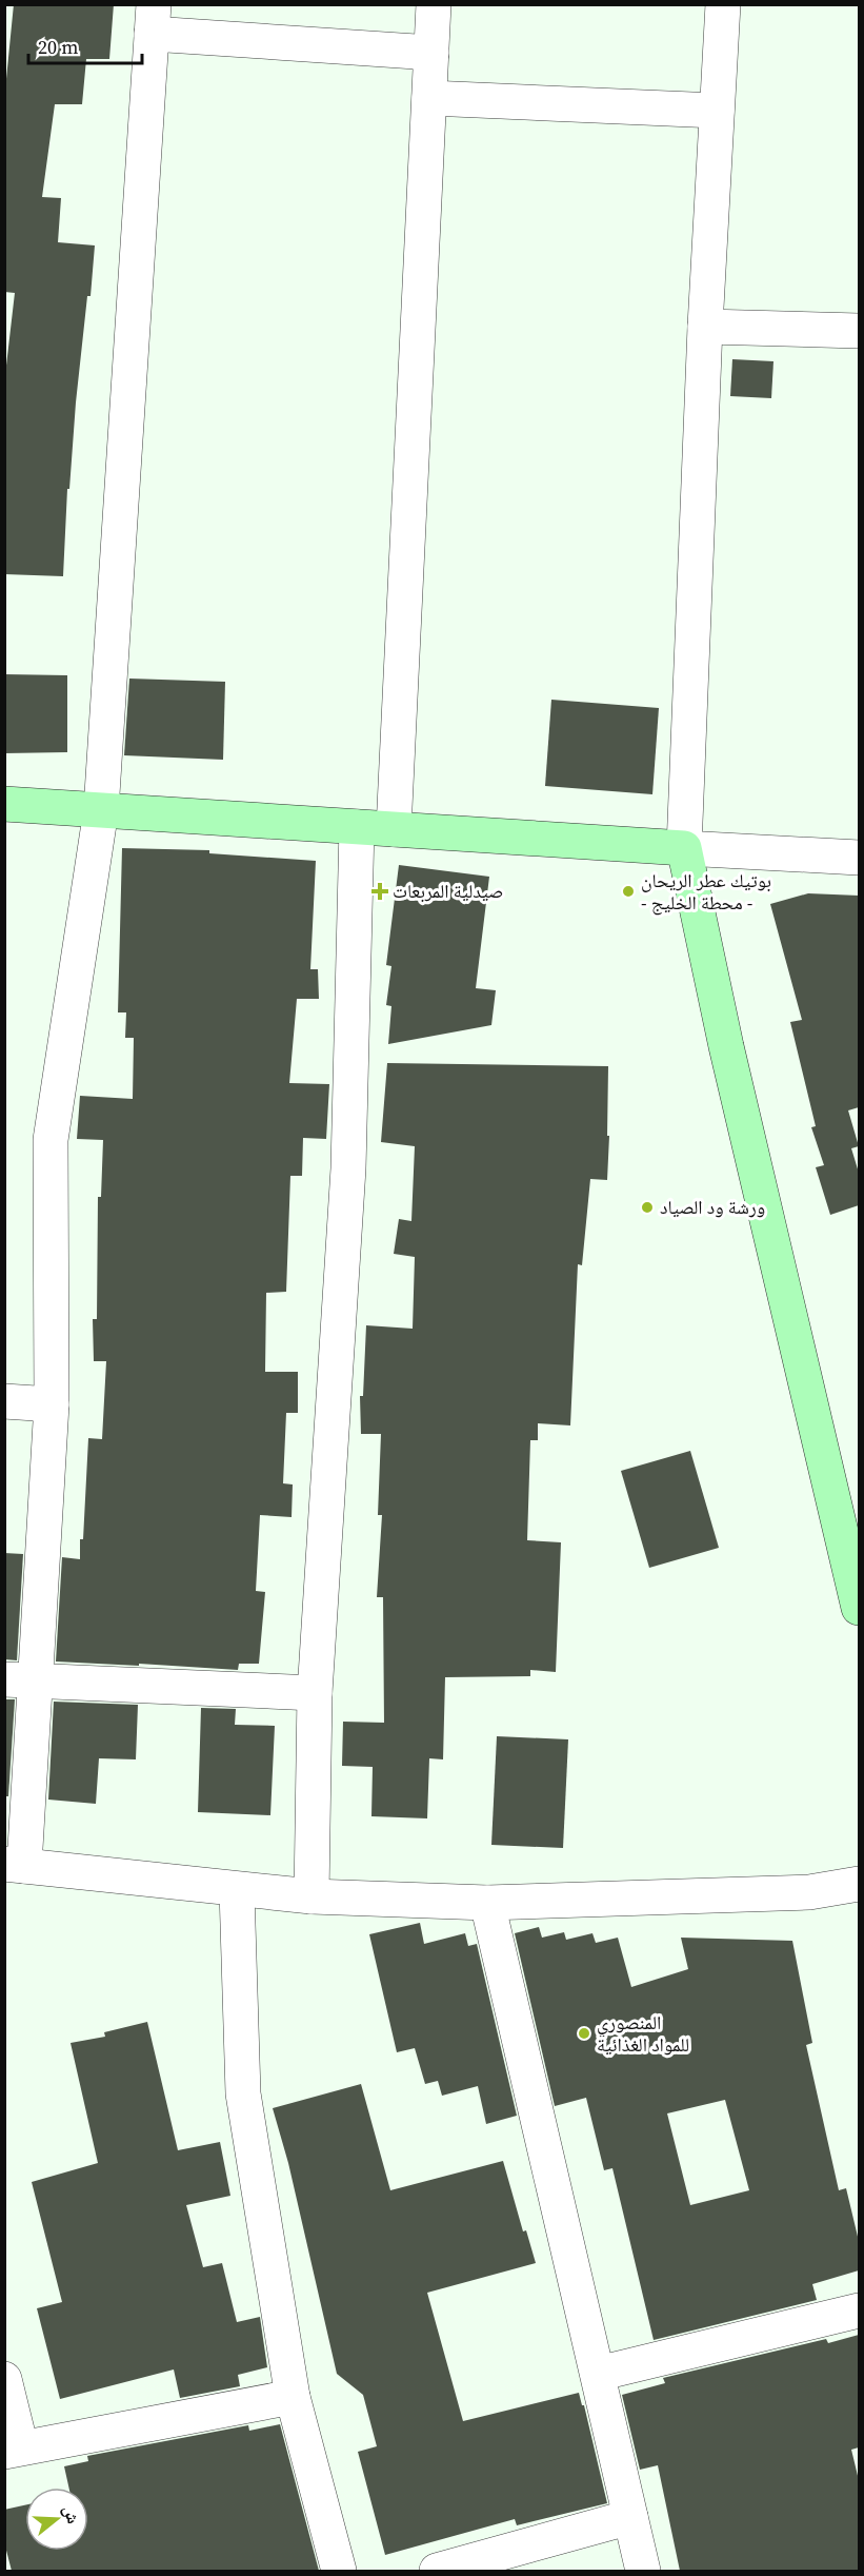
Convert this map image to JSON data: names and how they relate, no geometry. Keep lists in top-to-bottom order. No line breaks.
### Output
{"places":{"health":["صيدلية المربعات"],"other":["بوتيك عطر الريحان - محطة الخليج -","ورشة ود الصياد","المنصوري للمواد الغذائية"]},"scale_bar":"20 m","north":"right"}
